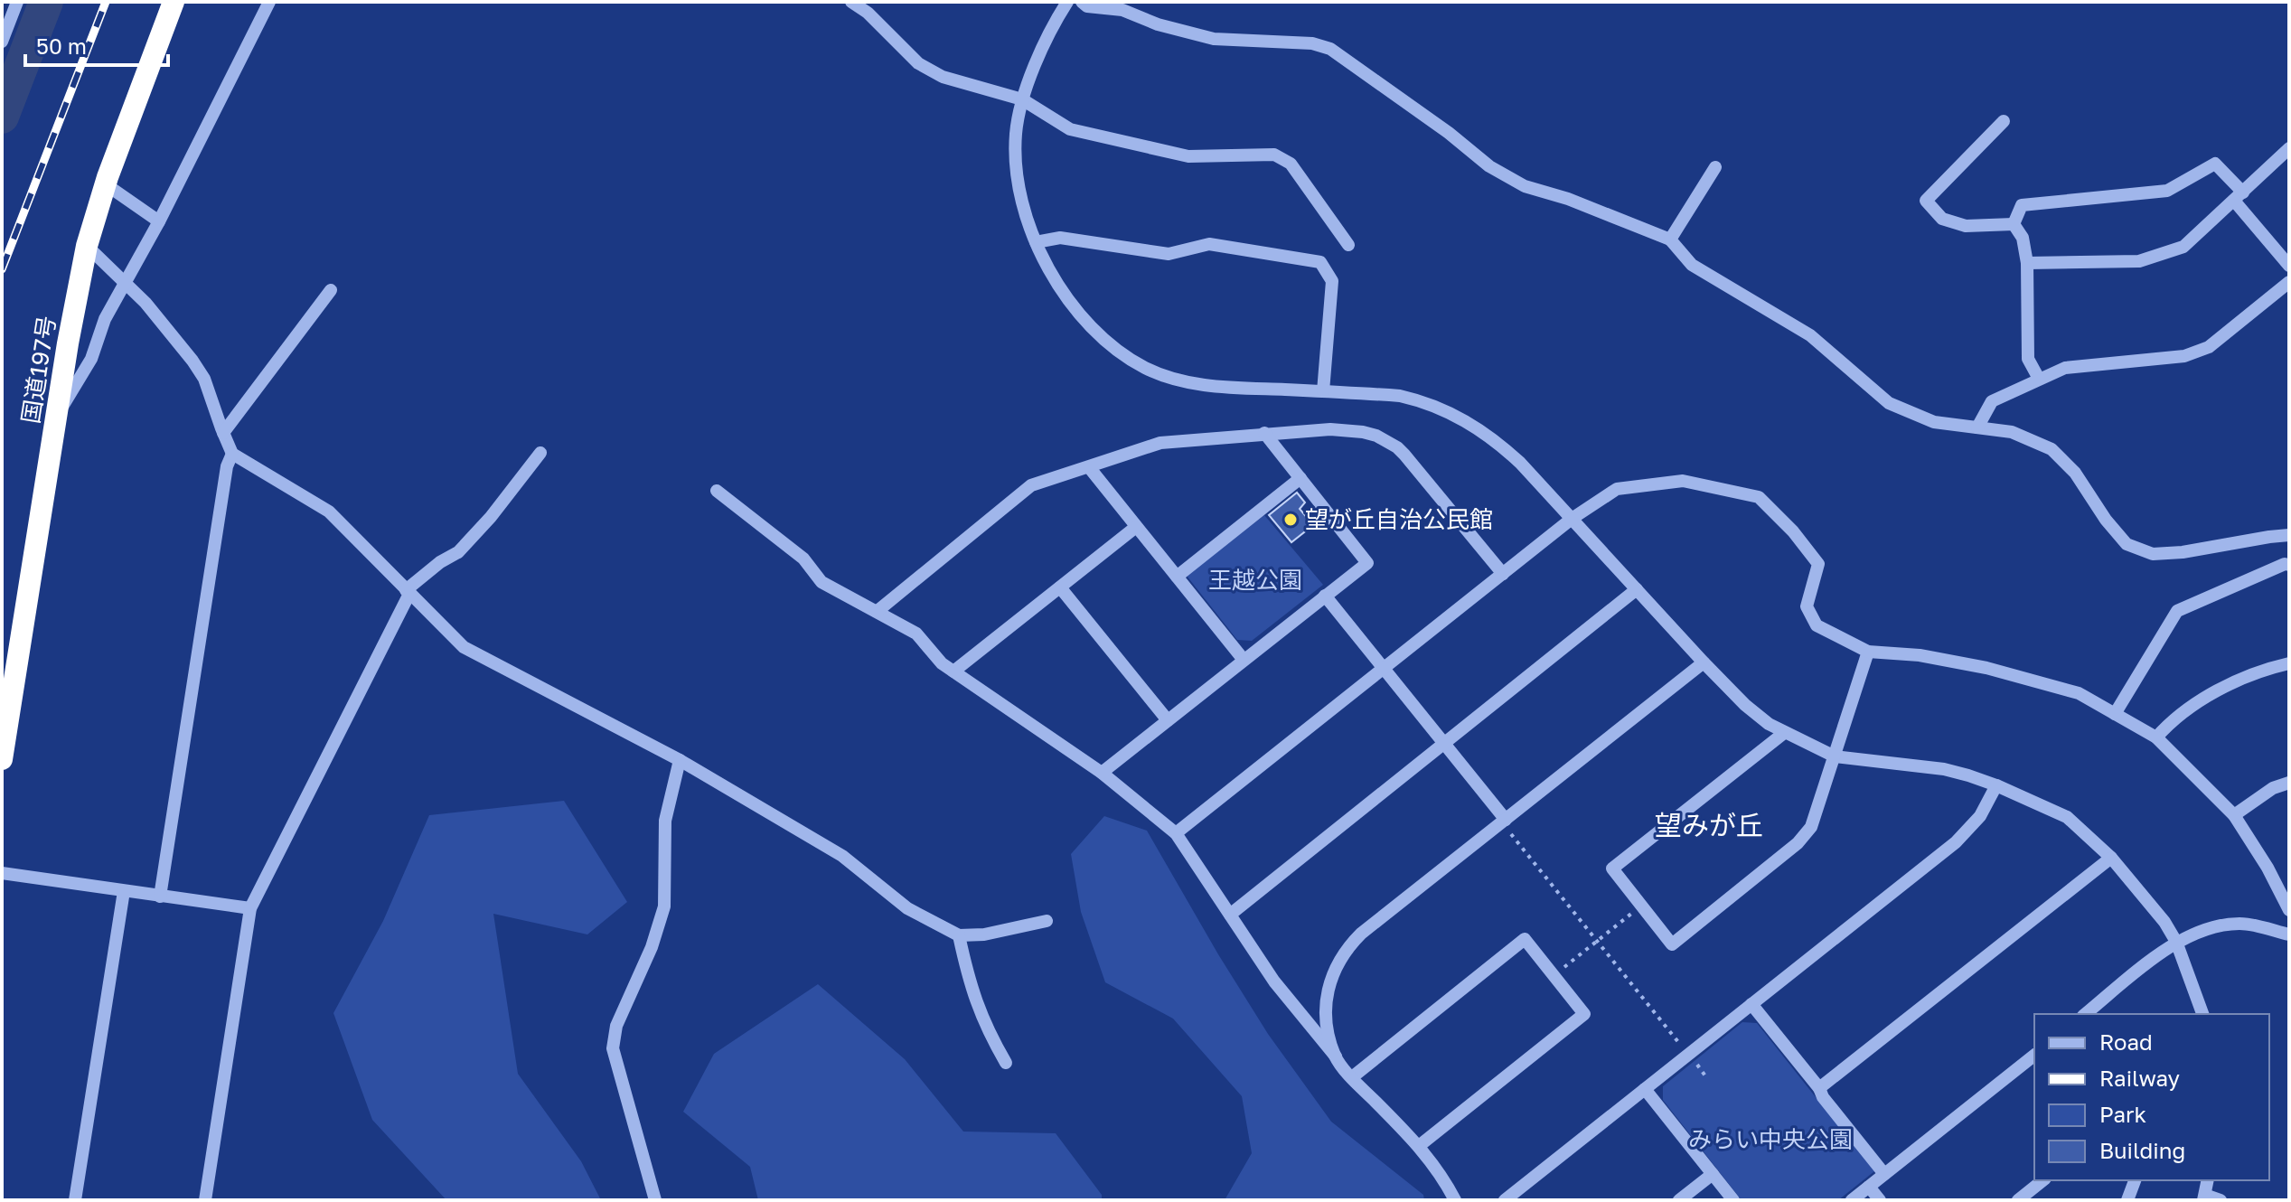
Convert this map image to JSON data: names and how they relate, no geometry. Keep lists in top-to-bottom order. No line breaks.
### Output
{"streets":{"highway":["国道197号"]},"districts":["望みが丘"],"parks":["王越公園","みらい中央公園"],"places":["望が丘自治公民館"],"legend":["Road","Railway","Park","Building"],"scale_bar":"50 m"}
